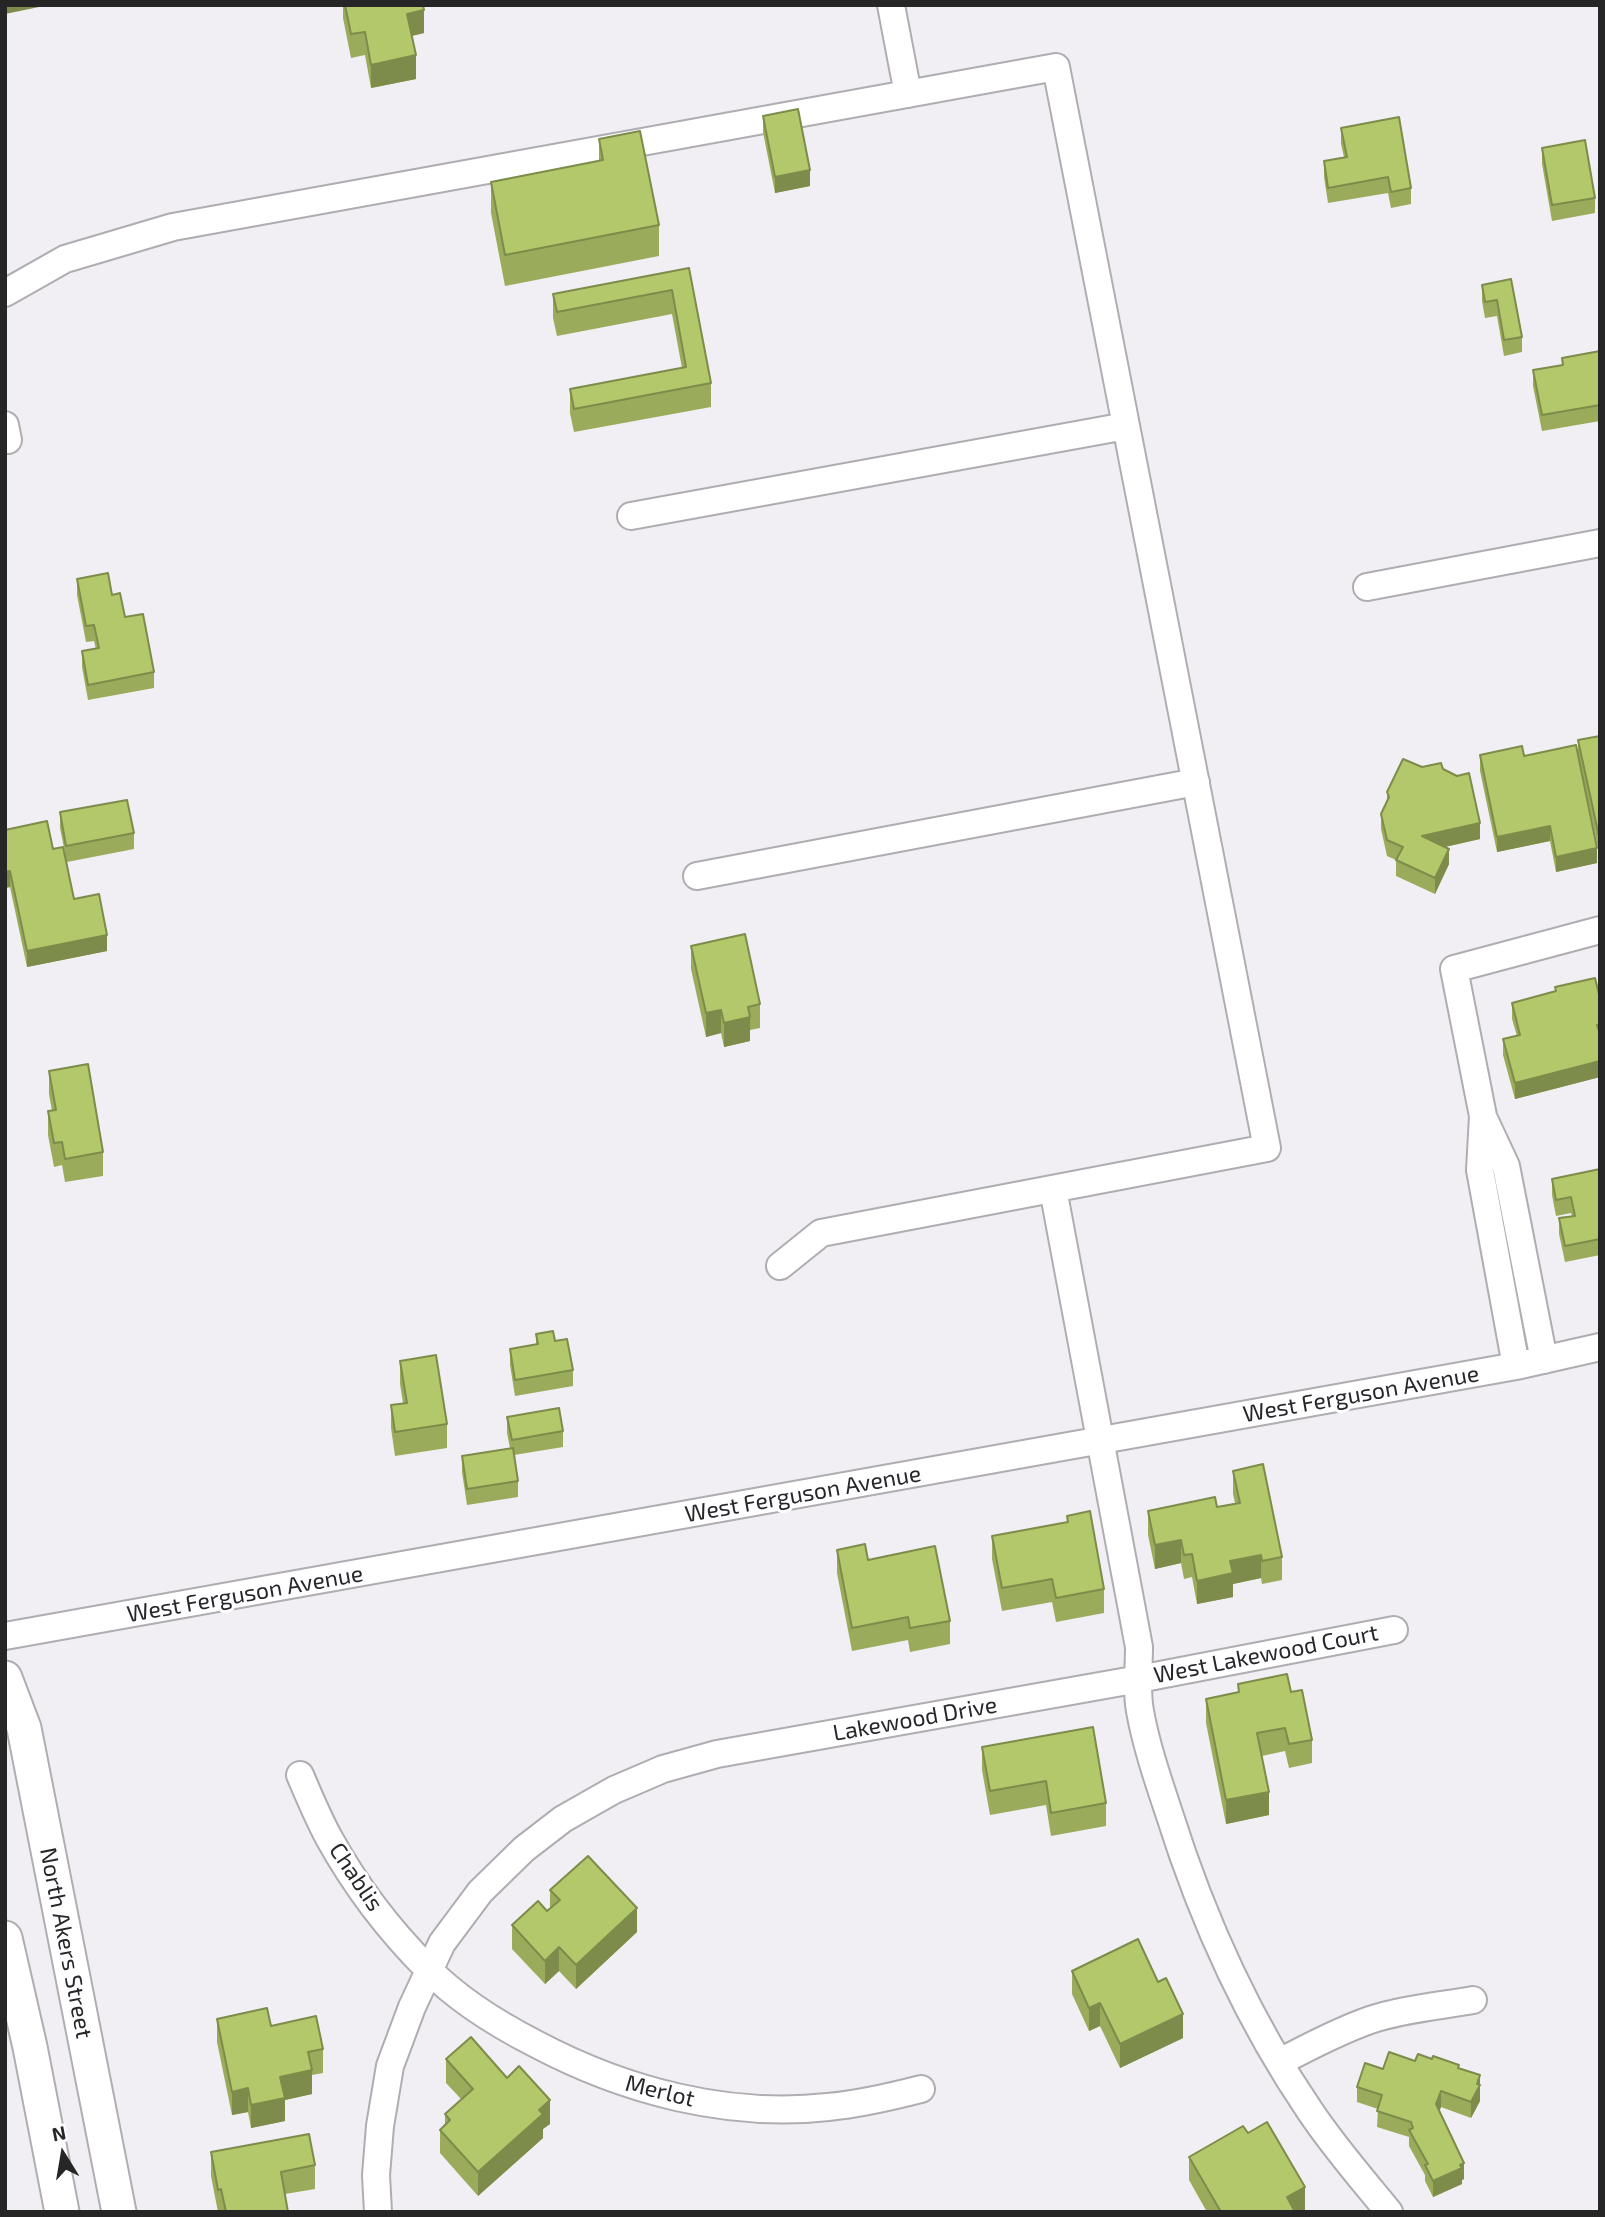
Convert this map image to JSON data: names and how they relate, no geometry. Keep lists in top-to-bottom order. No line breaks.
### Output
{"streets":{"main road":["North Akers Street"],"street":["West Ferguson Avenue","West Lakewood Court","Lakewood Drive","Chablis","Merlot"]},"crossings":[["West Lakewood Court","Lakewood Drive"],["Lakewood Drive","Chablis"],["Lakewood Drive","Merlot"],["Chablis","Merlot"]],"north":"top"}
